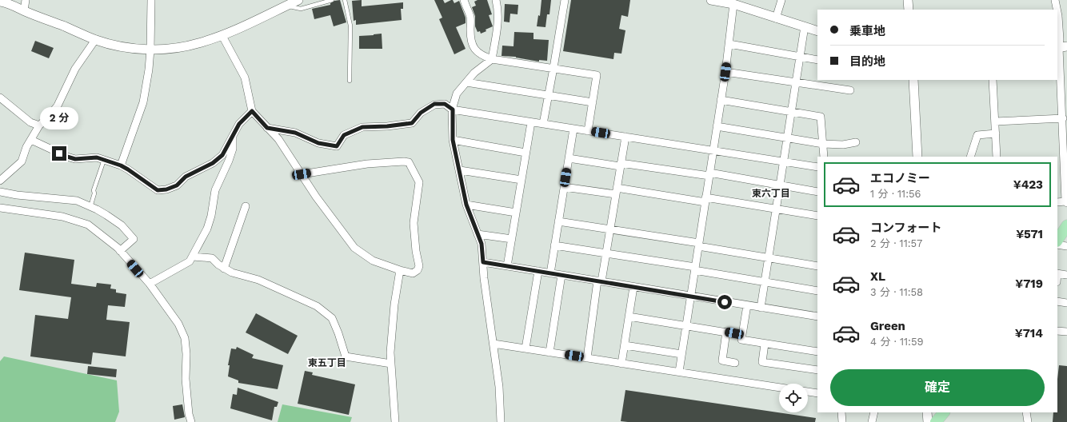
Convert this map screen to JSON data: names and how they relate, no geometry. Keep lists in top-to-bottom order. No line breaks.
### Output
{"districts":["東六丁目","東五丁目"],"page":{"banner":["乗車地","目的地"],"bubble":"2 分","list":[{"name":"エコノミー","note":"1 分 · 11:56","value":"¥423"},{"name":"コンフォート","note":"2 分 · 11:57","value":"¥571"},{"name":"XL","note":"3 分 · 11:58","value":"¥719"},{"name":"Green","note":"4 分 · 11:59","value":"¥714"}],"buttons":"確定"}}
